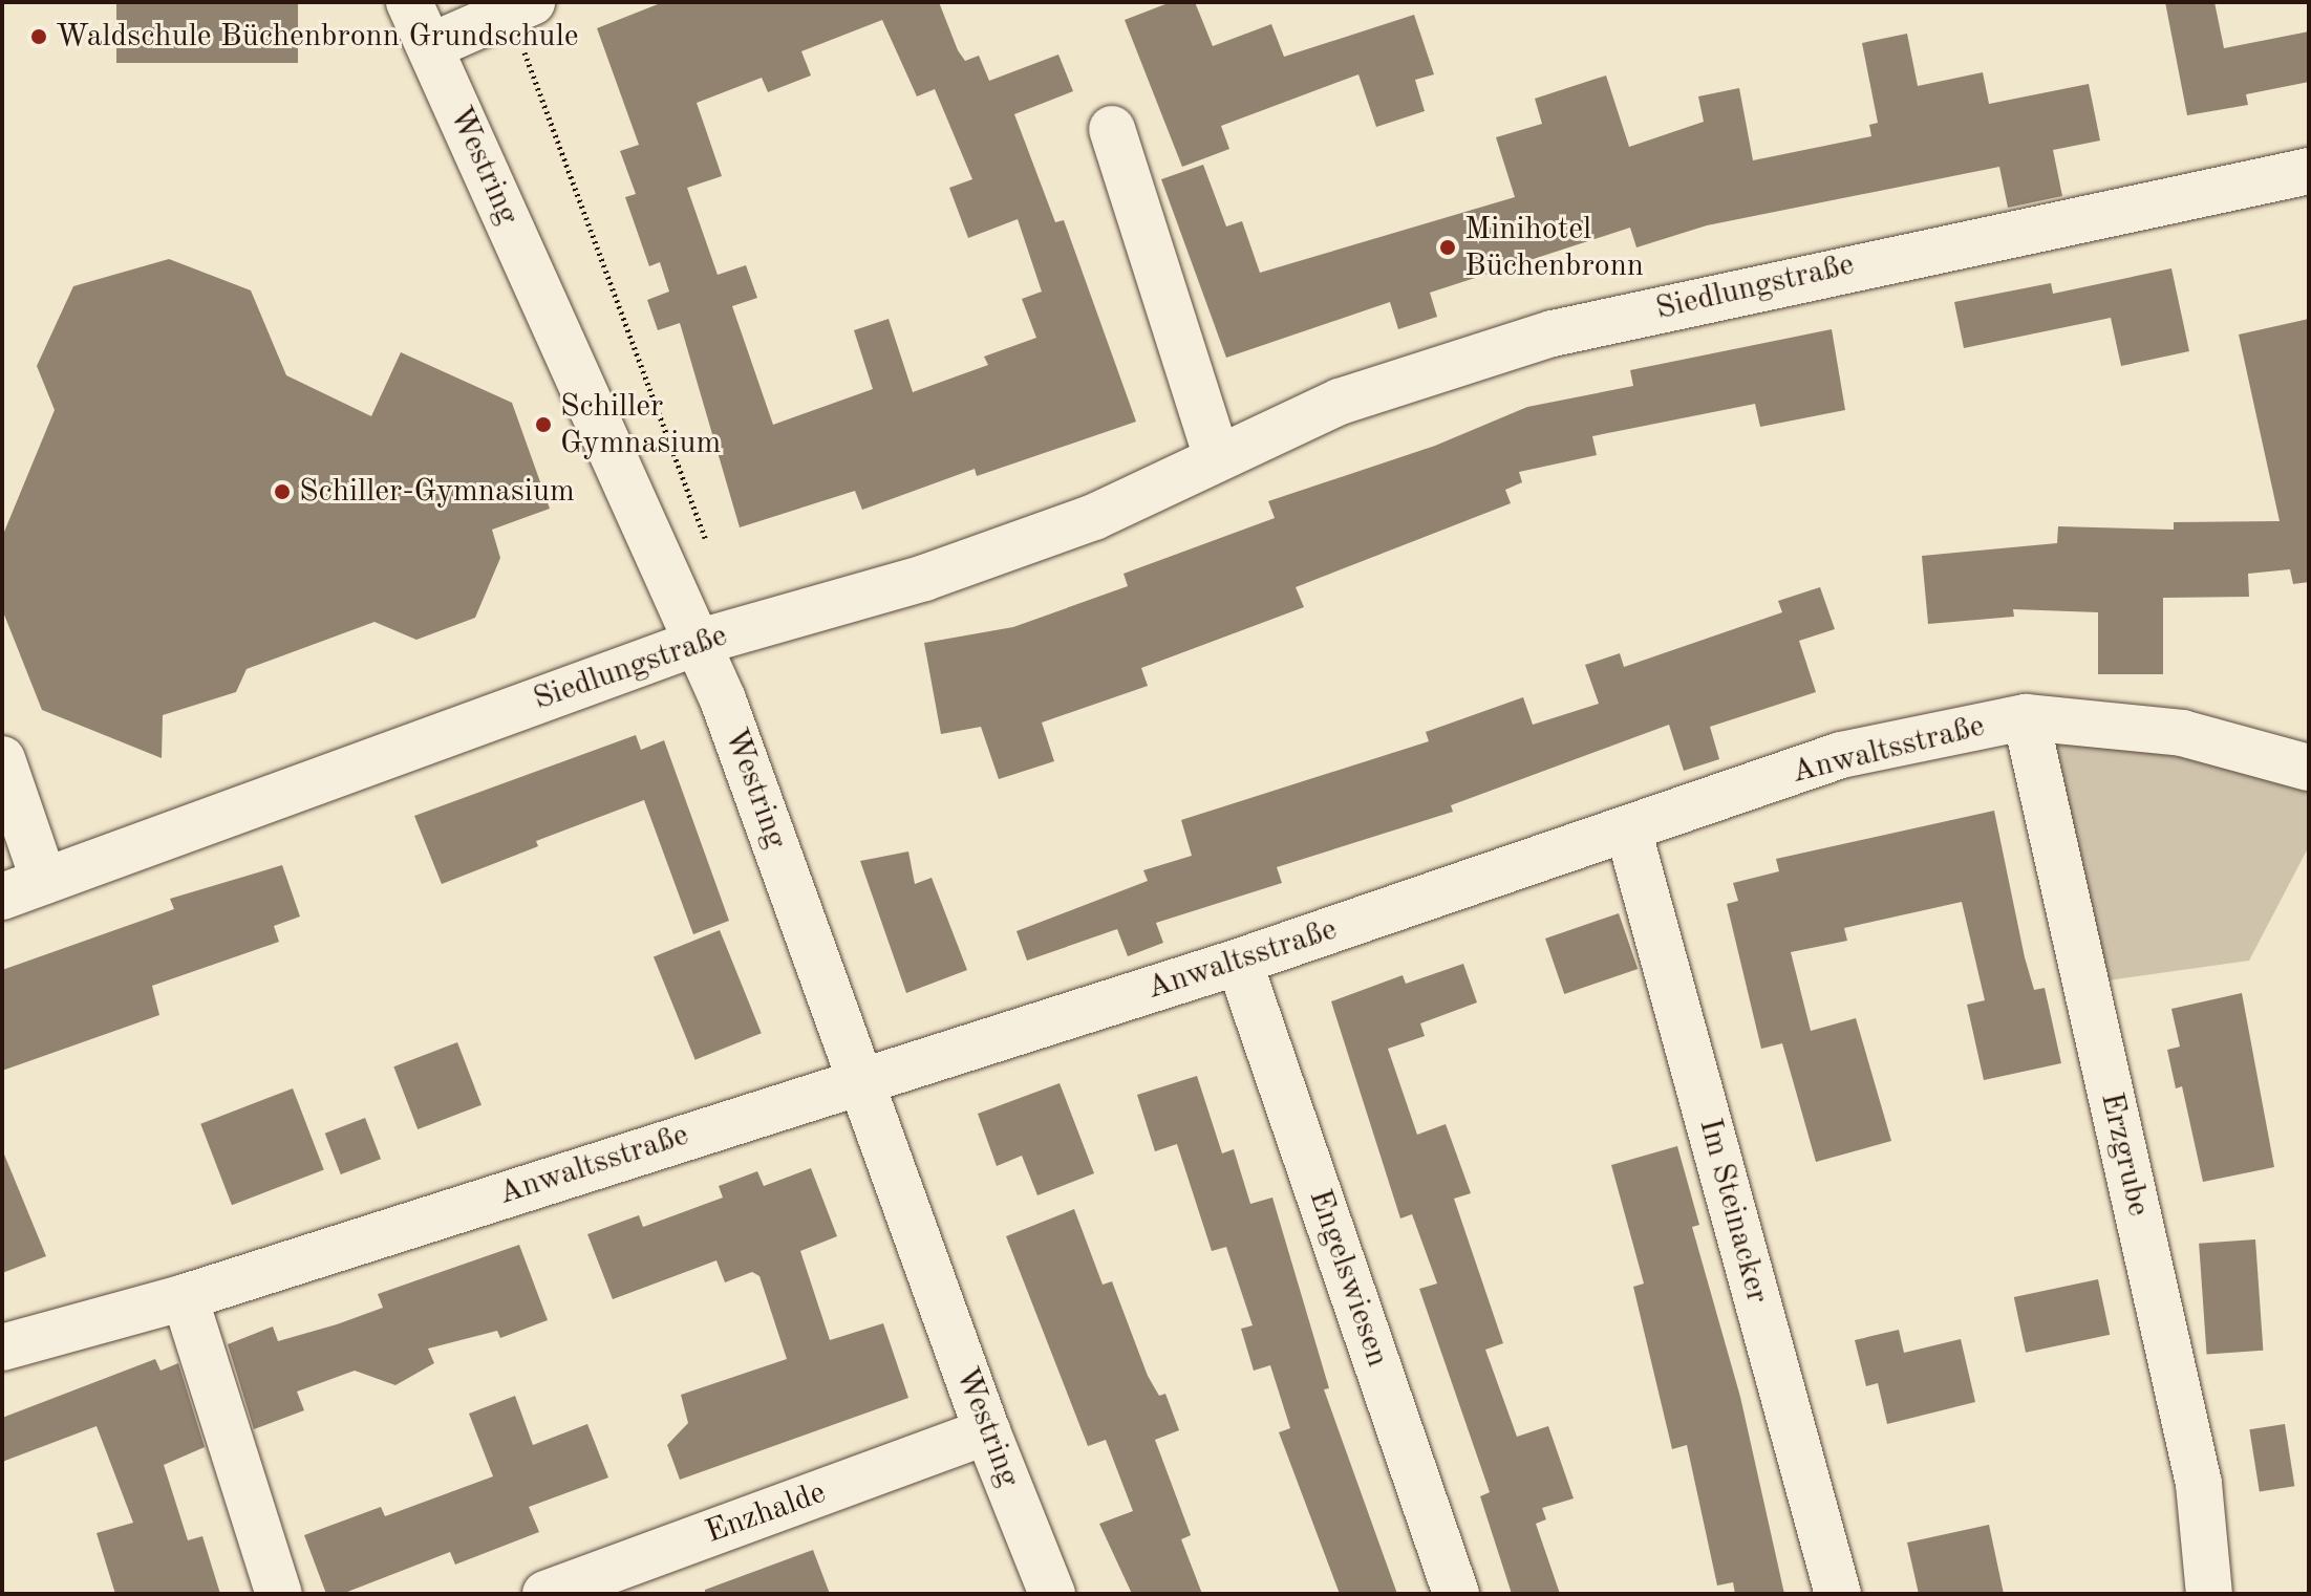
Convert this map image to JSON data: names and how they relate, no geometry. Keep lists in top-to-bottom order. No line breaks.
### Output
{"streets":{"street":["Westring","Siedlungstraße","Anwaltsstraße","Erzgrube","Im Steinacker","Engelswiesen","Enzhalde"]},"crossings":[["Westring","Siedlungstraße"],["Westring","Anwaltsstraße"],["Westring","Enzhalde"],["Anwaltsstraße","Erzgrube"],["Anwaltsstraße","Im Steinacker"],["Anwaltsstraße","Engelswiesen"]],"places":["Waldschule Büchenbronn Grundschule","Minihotel Büchenbronn","Schiller Gymnasium","Schiller-Gymnasium"]}
